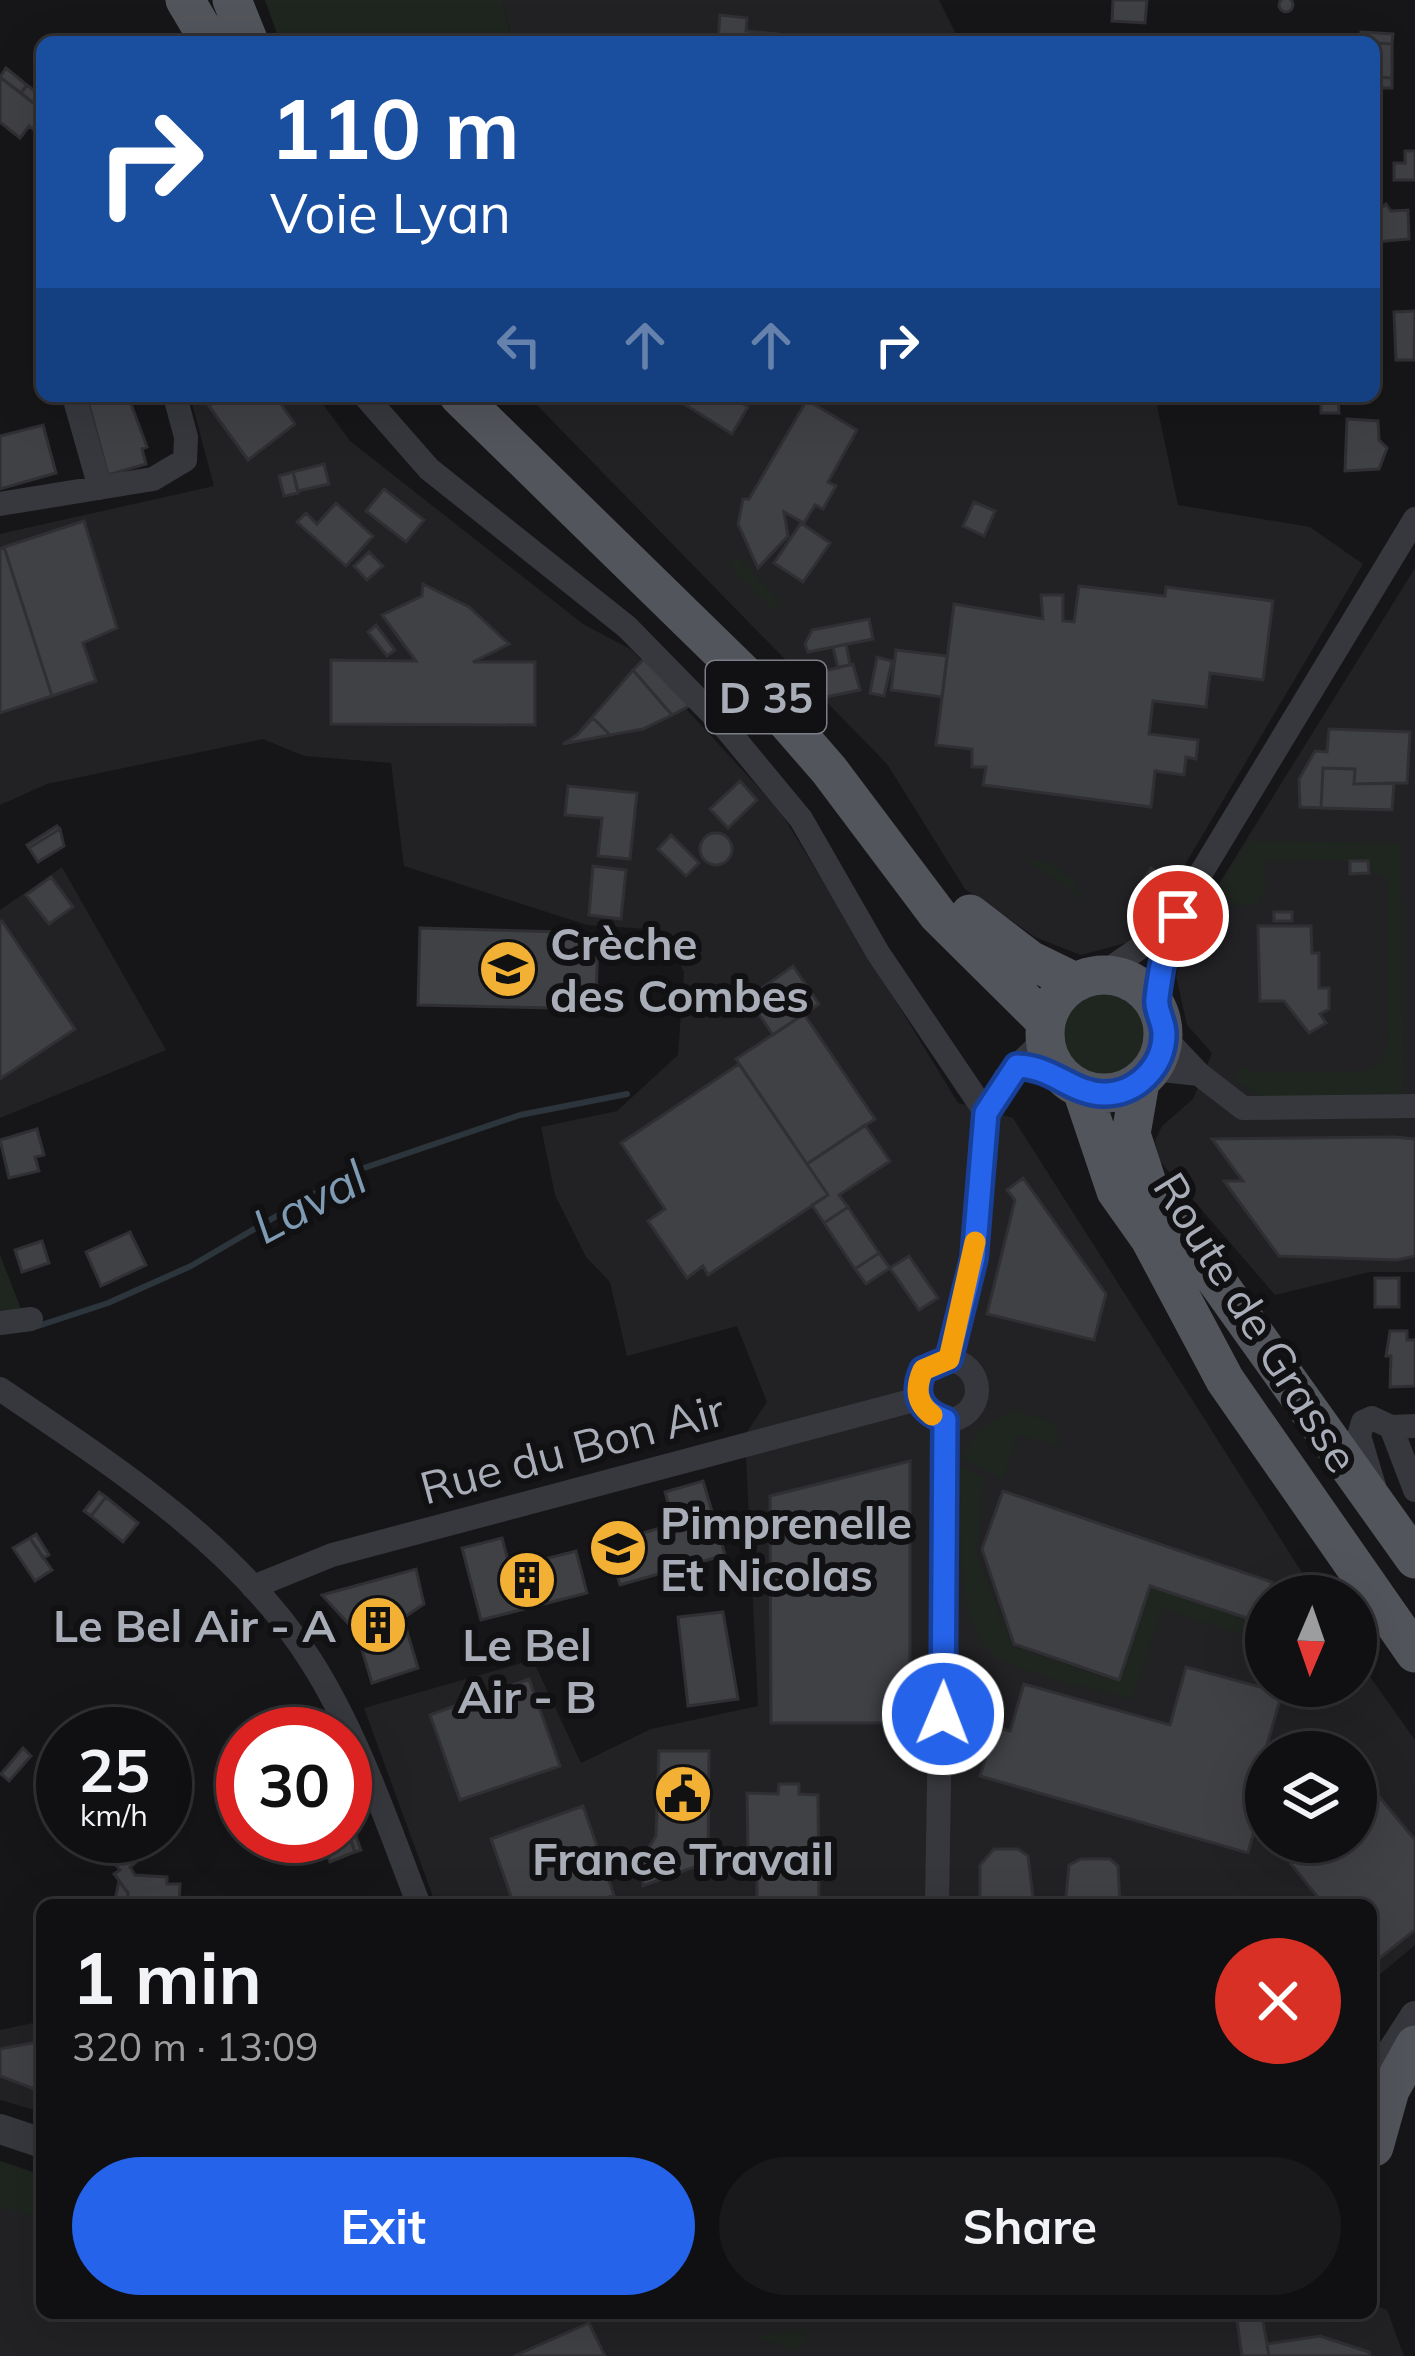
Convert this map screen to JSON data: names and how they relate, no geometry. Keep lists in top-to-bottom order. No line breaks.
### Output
{"streets":{"main road":["D 35","Route de Grasse"],"street":["Rue du Bon Air"]},"crossings":[["D 35","Route de Grasse"]],"water":["Laval"],"places":{"school or university":["Crèche des Combes","Pimprenelle Et Nicolas"],"building":["Le Bel Air - B","Le Bel Air - A"],"public building":["France Travail"]},"north":"bottom","page":{"turn":["110 m","Voie Lyan"],"speed":"25 km/h","limit":"30","heading":["1 min","320 m · 13:09"],"buttons":["Exit","Share"]}}
